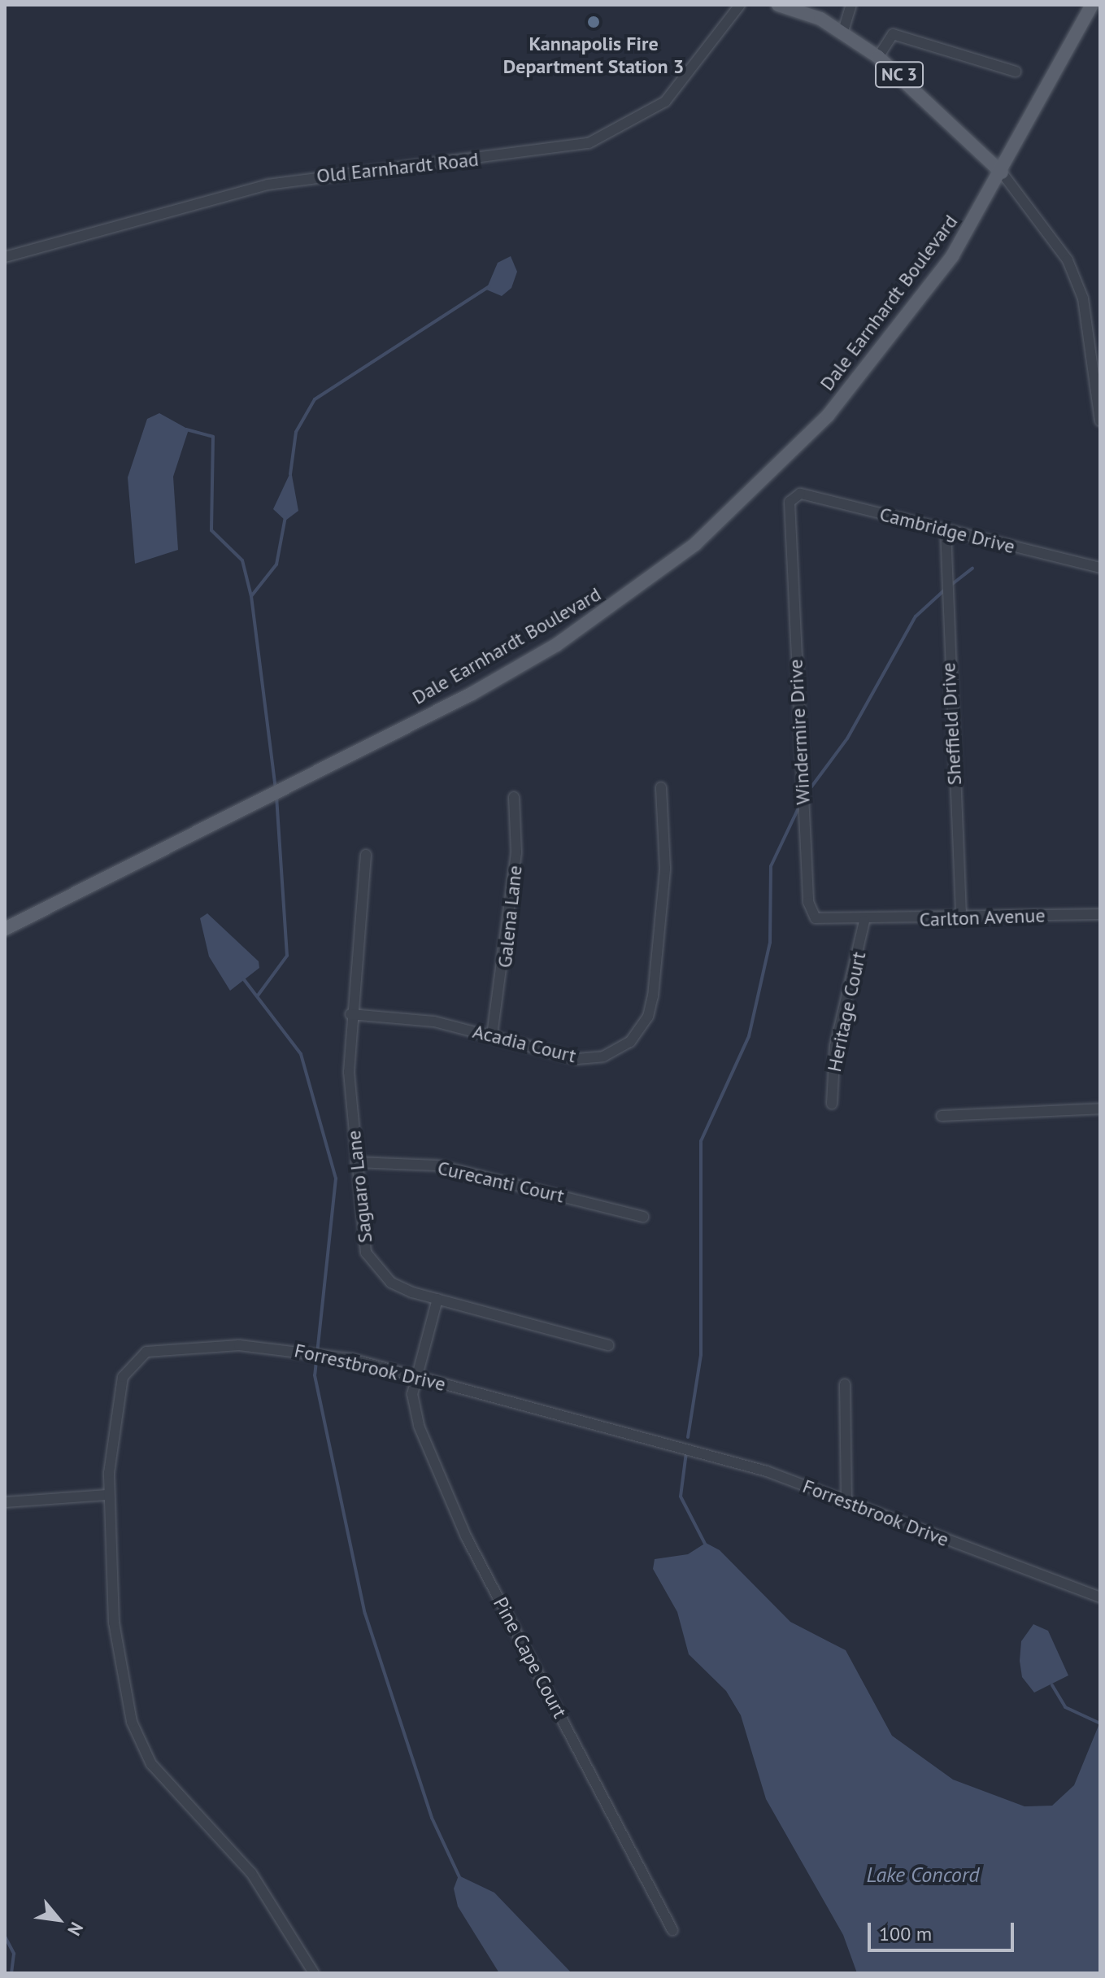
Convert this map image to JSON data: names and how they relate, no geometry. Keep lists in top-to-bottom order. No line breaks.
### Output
{"streets":{"main road":["NC 3","Dale Earnhardt Boulevard"],"street":["Old Earnhardt Road","Cambridge Drive","Sheffield Drive","Windermire Drive","Galena Lane","Carlton Avenue","Heritage Court","Acadia Court","Curecanti Court","Saguaro Lane","Forrestbrook Drive","Pine Cape Court"]},"crossings":[["NC 3","Dale Earnhardt Boulevard"],["Cambridge Drive","Sheffield Drive"],["Cambridge Drive","Windermire Drive"],["Sheffield Drive","Carlton Avenue"],["Windermire Drive","Carlton Avenue"],["Windermire Drive","Heritage Court"],["Galena Lane","Acadia Court"],["Carlton Avenue","Heritage Court"],["Acadia Court","Saguaro Lane"],["Curecanti Court","Saguaro Lane"],["Saguaro Lane","Pine Cape Court"],["Forrestbrook Drive","Pine Cape Court"]],"water":["Lake Concord"],"places":["Kannapolis Fire Department Station 3"],"scale_bar":"100 m","north":"bottom right"}
